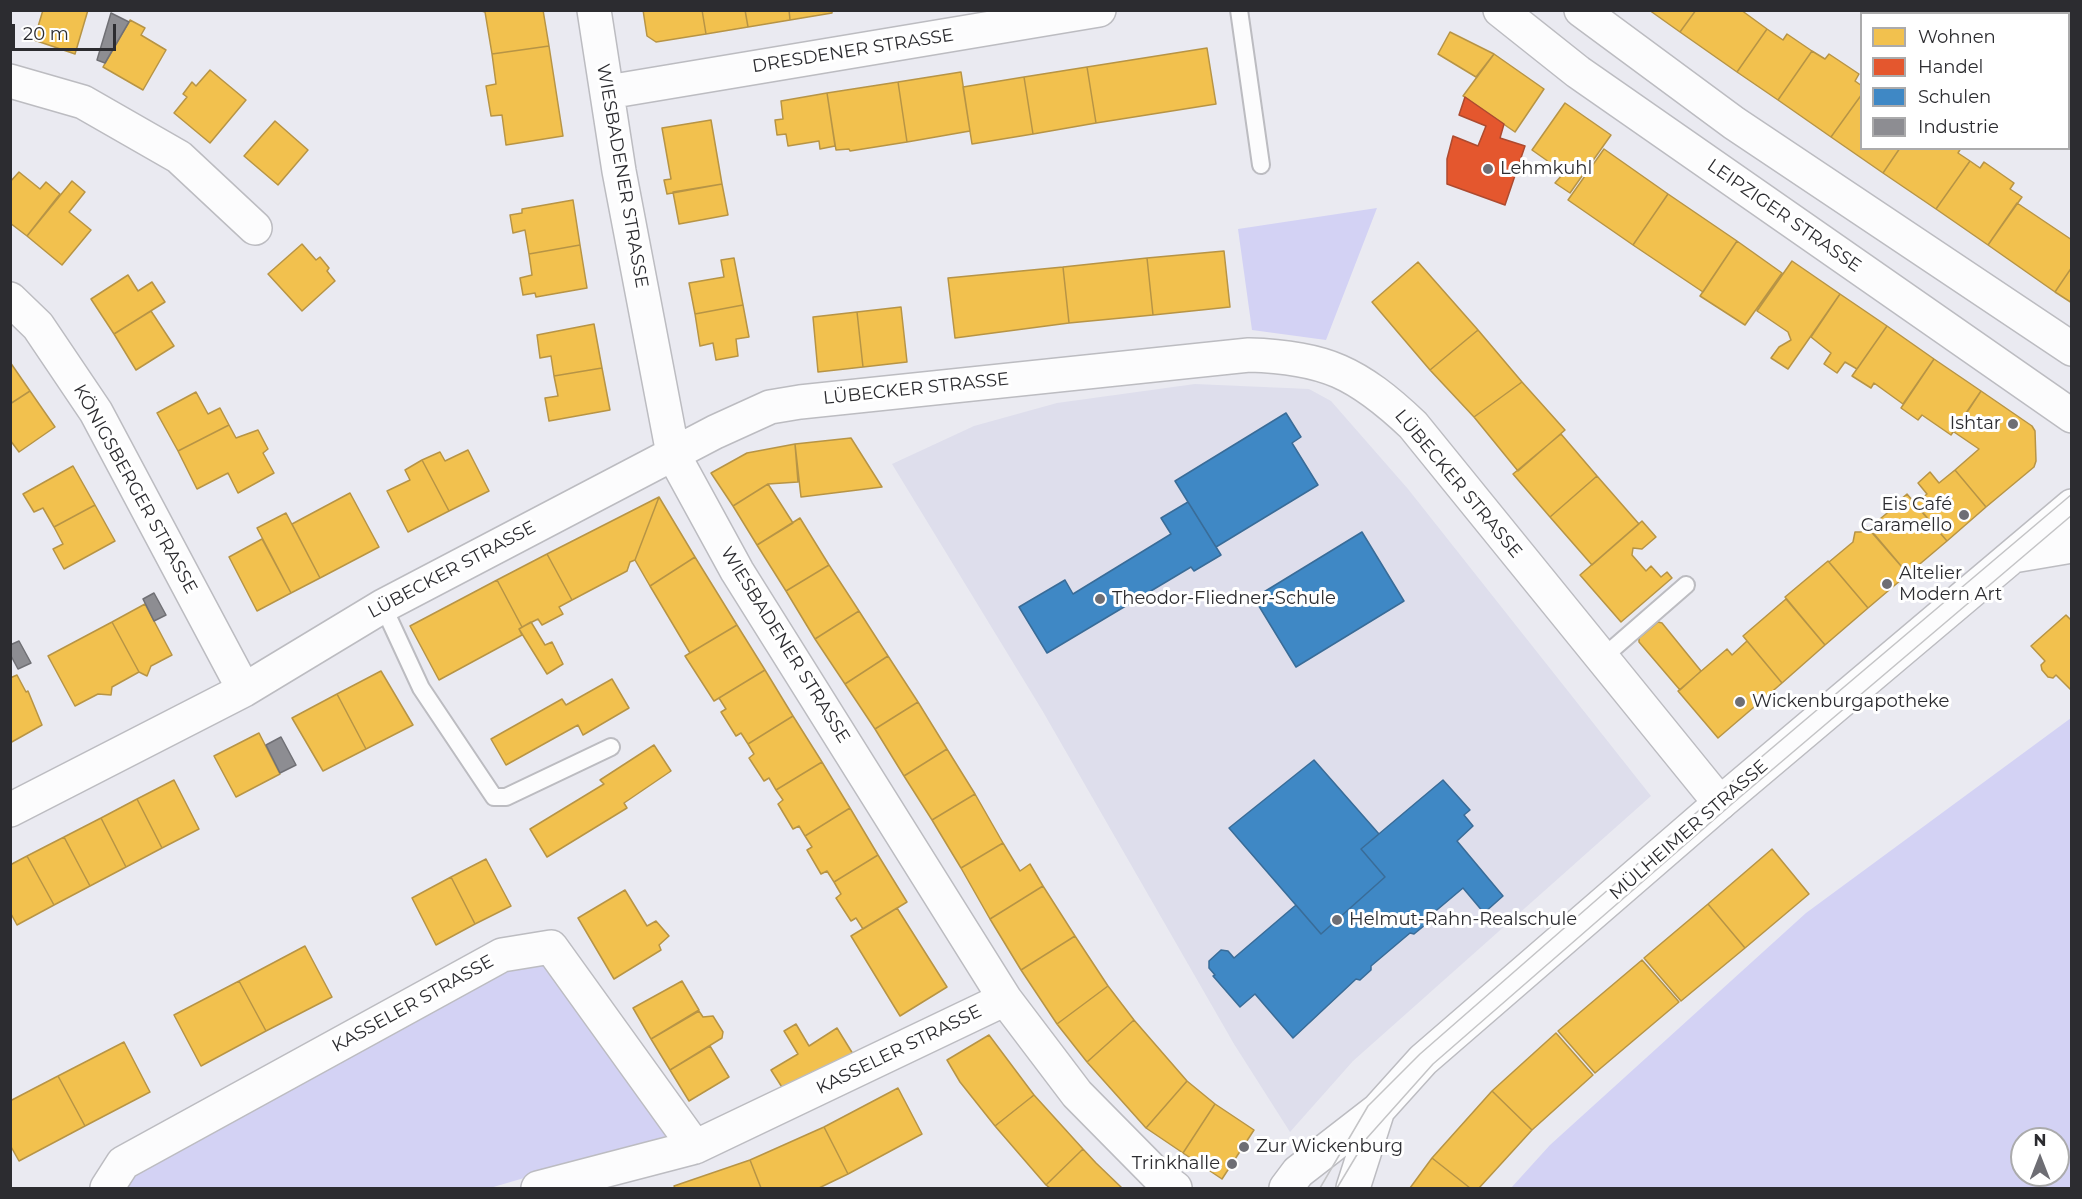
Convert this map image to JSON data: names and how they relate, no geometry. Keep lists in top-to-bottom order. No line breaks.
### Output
{"streets":{"street":["DRESDENER STRASSE","WIESBADENER STRASSE","LEIPZIGER STRASSE","LÜBECKER STRASSE","KÖNIGSBERGER STRASSE","MÜLHEIMER STRASSE","KASSELER STRASSE"]},"crossings":[["DRESDENER STRASSE","WIESBADENER STRASSE"],["WIESBADENER STRASSE","LÜBECKER STRASSE"],["WIESBADENER STRASSE","KASSELER STRASSE"],["LÜBECKER STRASSE","KÖNIGSBERGER STRASSE"],["LÜBECKER STRASSE","MÜLHEIMER STRASSE"]],"places":["Lehmkuhl","Ishtar","Eis Café Caramello","Altelier Modern Art","Theodor-Fliedner-Schule","Wickenburgapotheke","Helmut-Rahn-Realschule","Zur Wickenburg","Trinkhalle"],"legend":["Wohnen","Handel","Schulen","Industrie"],"scale_bar":"20 m","north":"top"}
